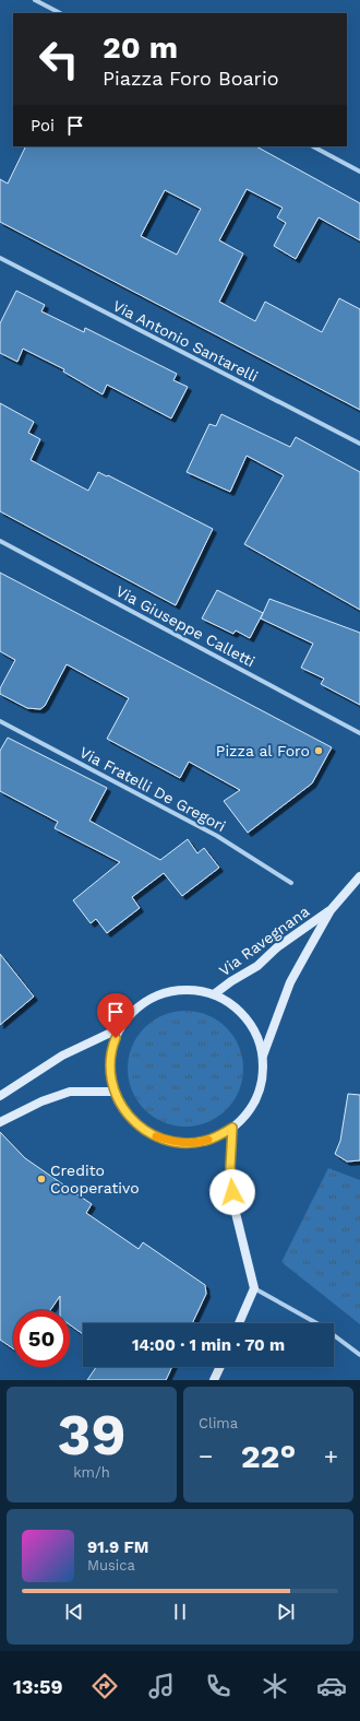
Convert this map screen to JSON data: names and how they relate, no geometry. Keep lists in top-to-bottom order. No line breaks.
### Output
{"streets":{"main road":["Via Ravegnana"],"street":["Via Antonio Santarelli","Via Giuseppe Calletti","Via Fratelli De Gregori"]},"places":["Pizza al Foro","Credito Cooperativo"],"page":{"turn":["20 m","Piazza Foro Boario"],"then":"Poi","limit":"50","trip":"14:00 · 1 min · 70 m","tile":[["39","km/h"],"Clima"],"heat":["−","22°","+"],"song":["91.9 FM","Musica"],"tabs":"13:59"}}
